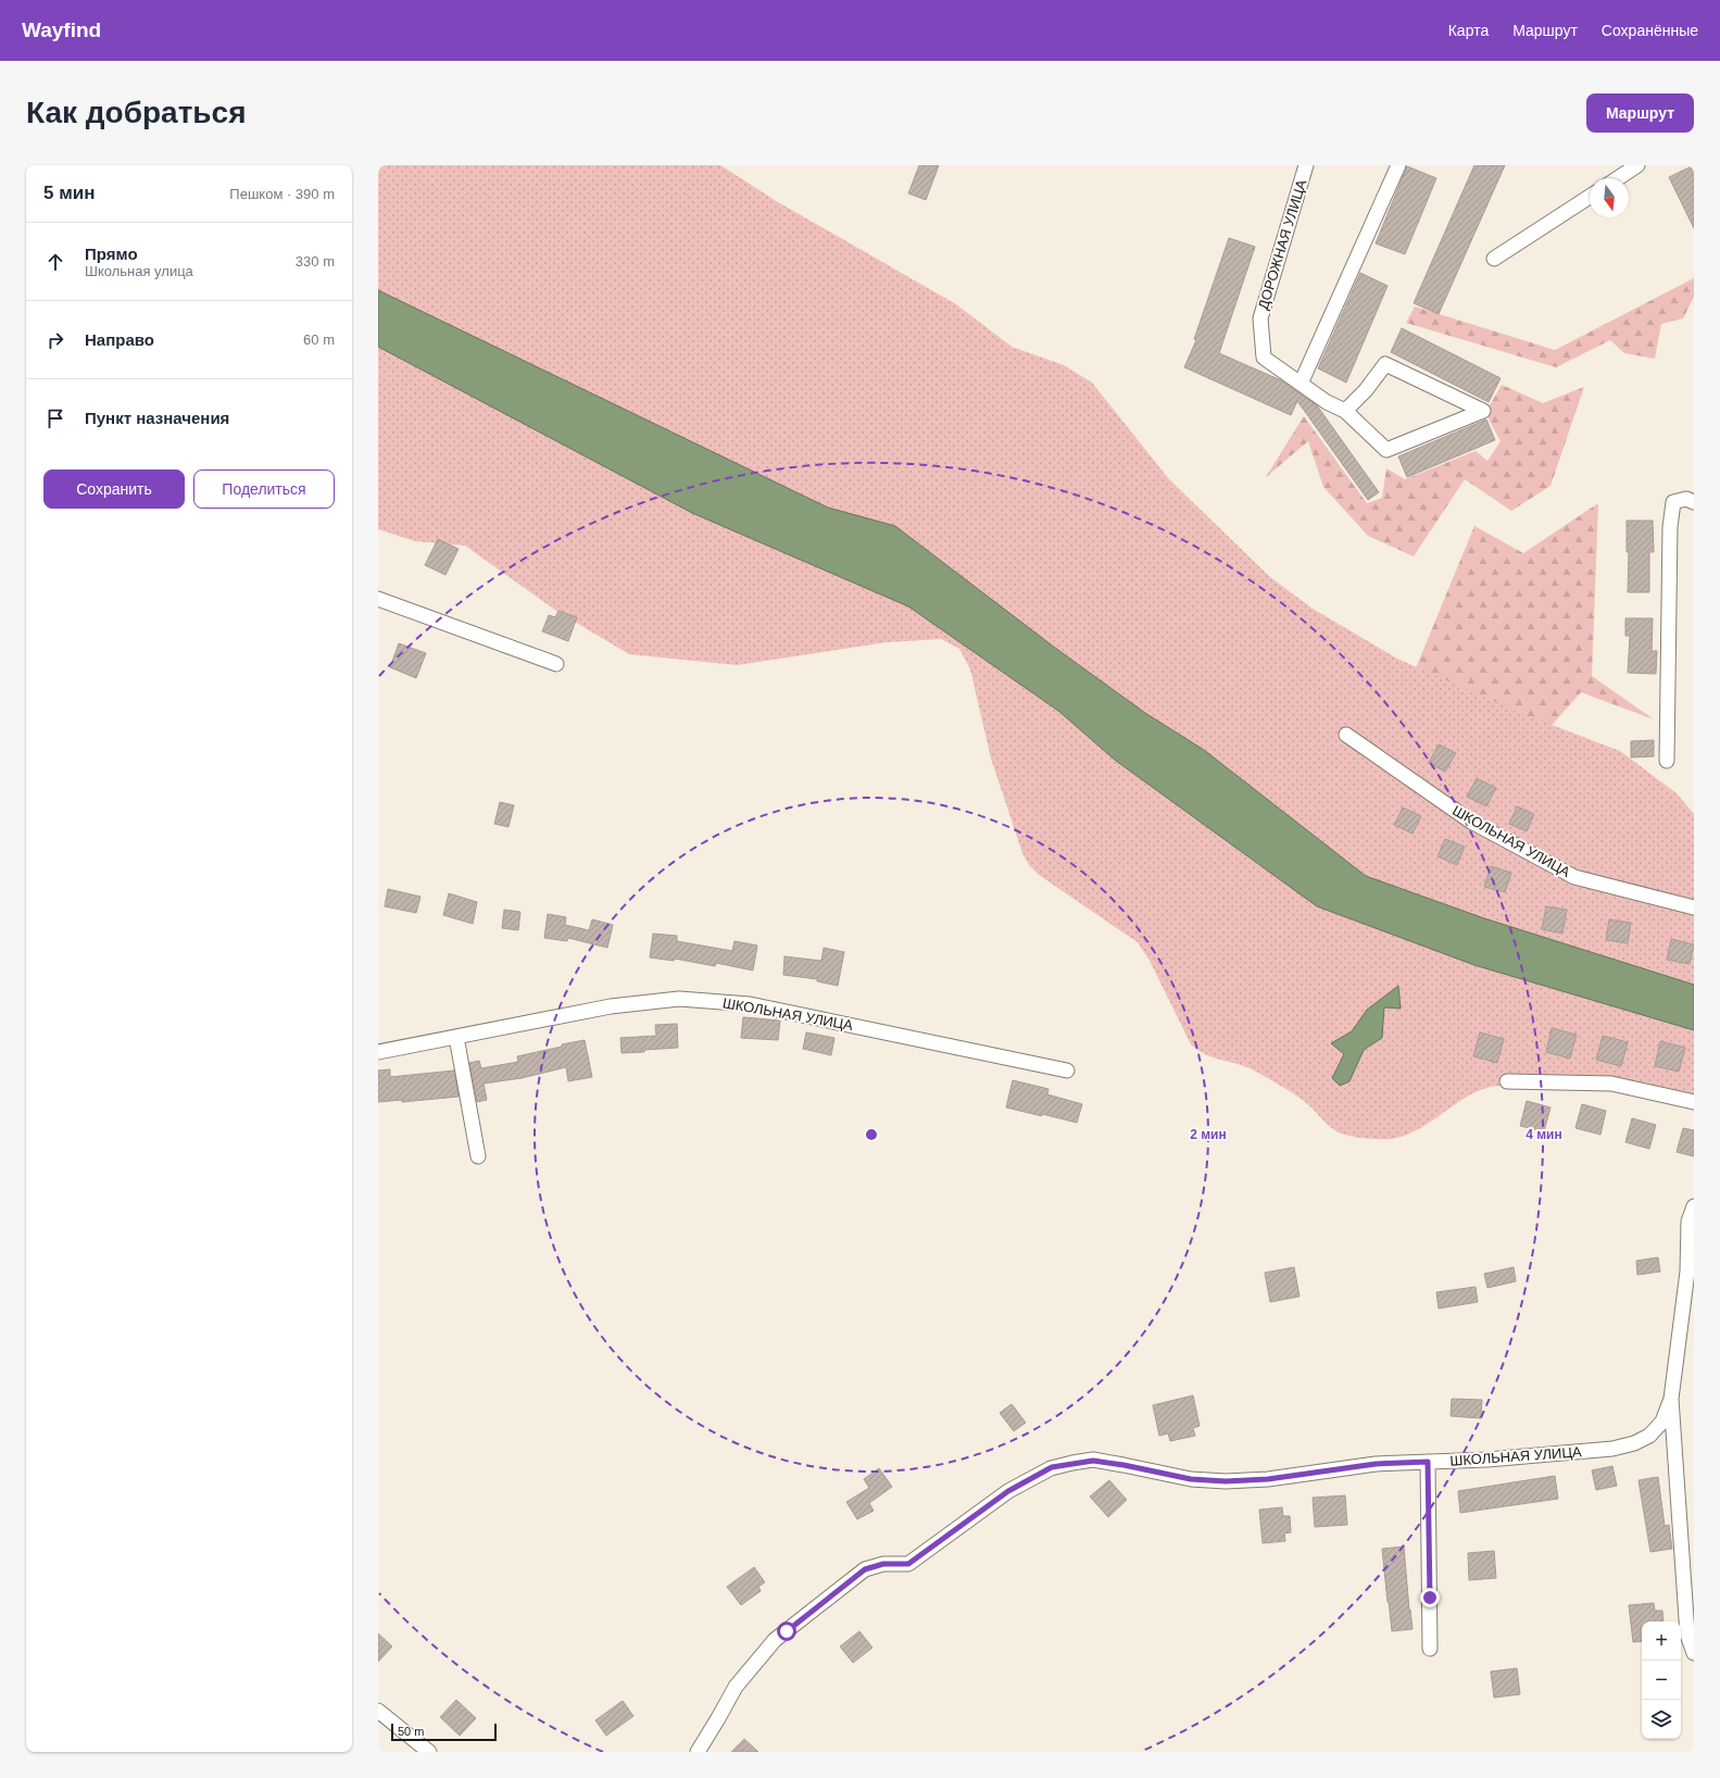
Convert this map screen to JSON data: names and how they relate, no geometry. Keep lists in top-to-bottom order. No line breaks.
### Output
{"streets":{"street":["ДОРОЖНАЯ УЛИЦА","ШКОЛЬНАЯ УЛИЦА"]},"scale_bar":"50 m","north":"bottom","page":{"header":"Wayfind","nav":["Карта","Маршрут","Сохранённые"],"buttons":["Маршрут",["Сохранить","Поделиться"]],"title":"Как добраться","heading":["5 мин","Пешком · 390 m"],"list":[["Прямо","Школьная улица","330 m"],["Направо","60 m"],"Пункт назначения"],"map_buttons":["+","−"],"scale":"50 m"},"rings":["2 мин","4 мин"]}
